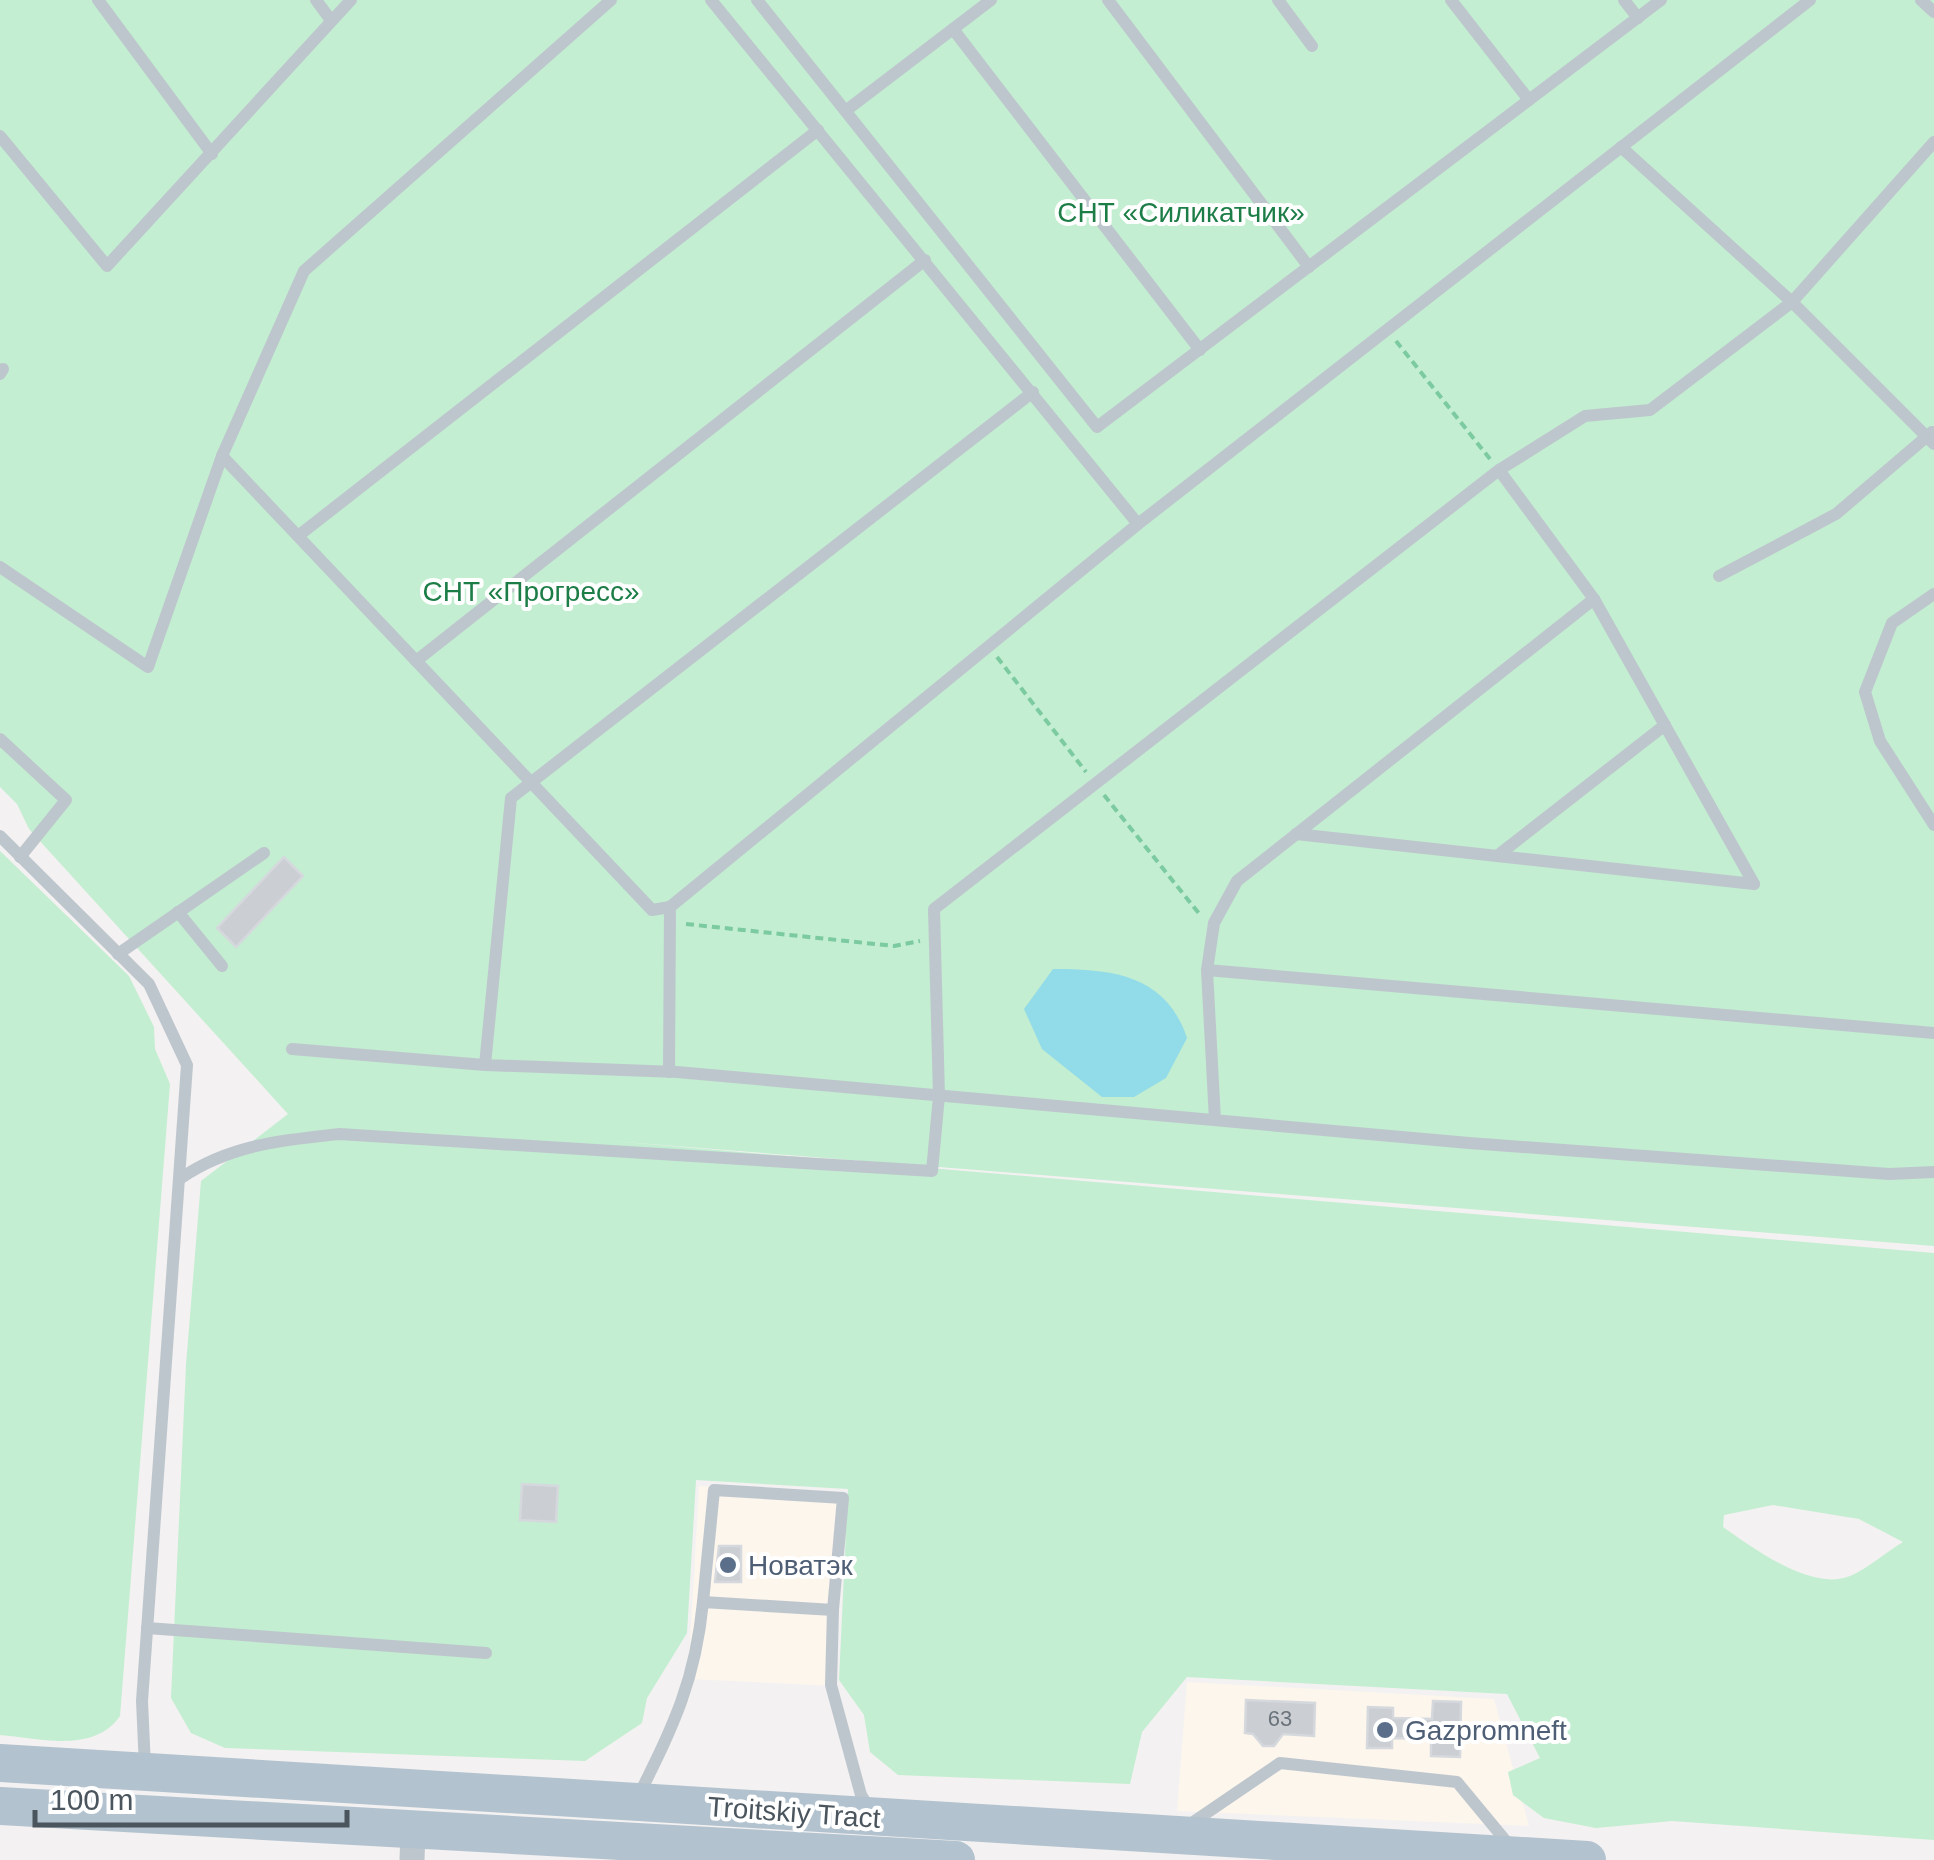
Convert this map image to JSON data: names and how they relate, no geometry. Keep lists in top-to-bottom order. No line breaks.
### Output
{"streets":{"main road":["Troitskiy Tract"]},"parks":["СНТ «Силикатчик»","СНТ «Прогресс»"],"places":["Новатэк","Gazpromneft"],"house_numbers":["63"],"scale_bar":"100 m"}
